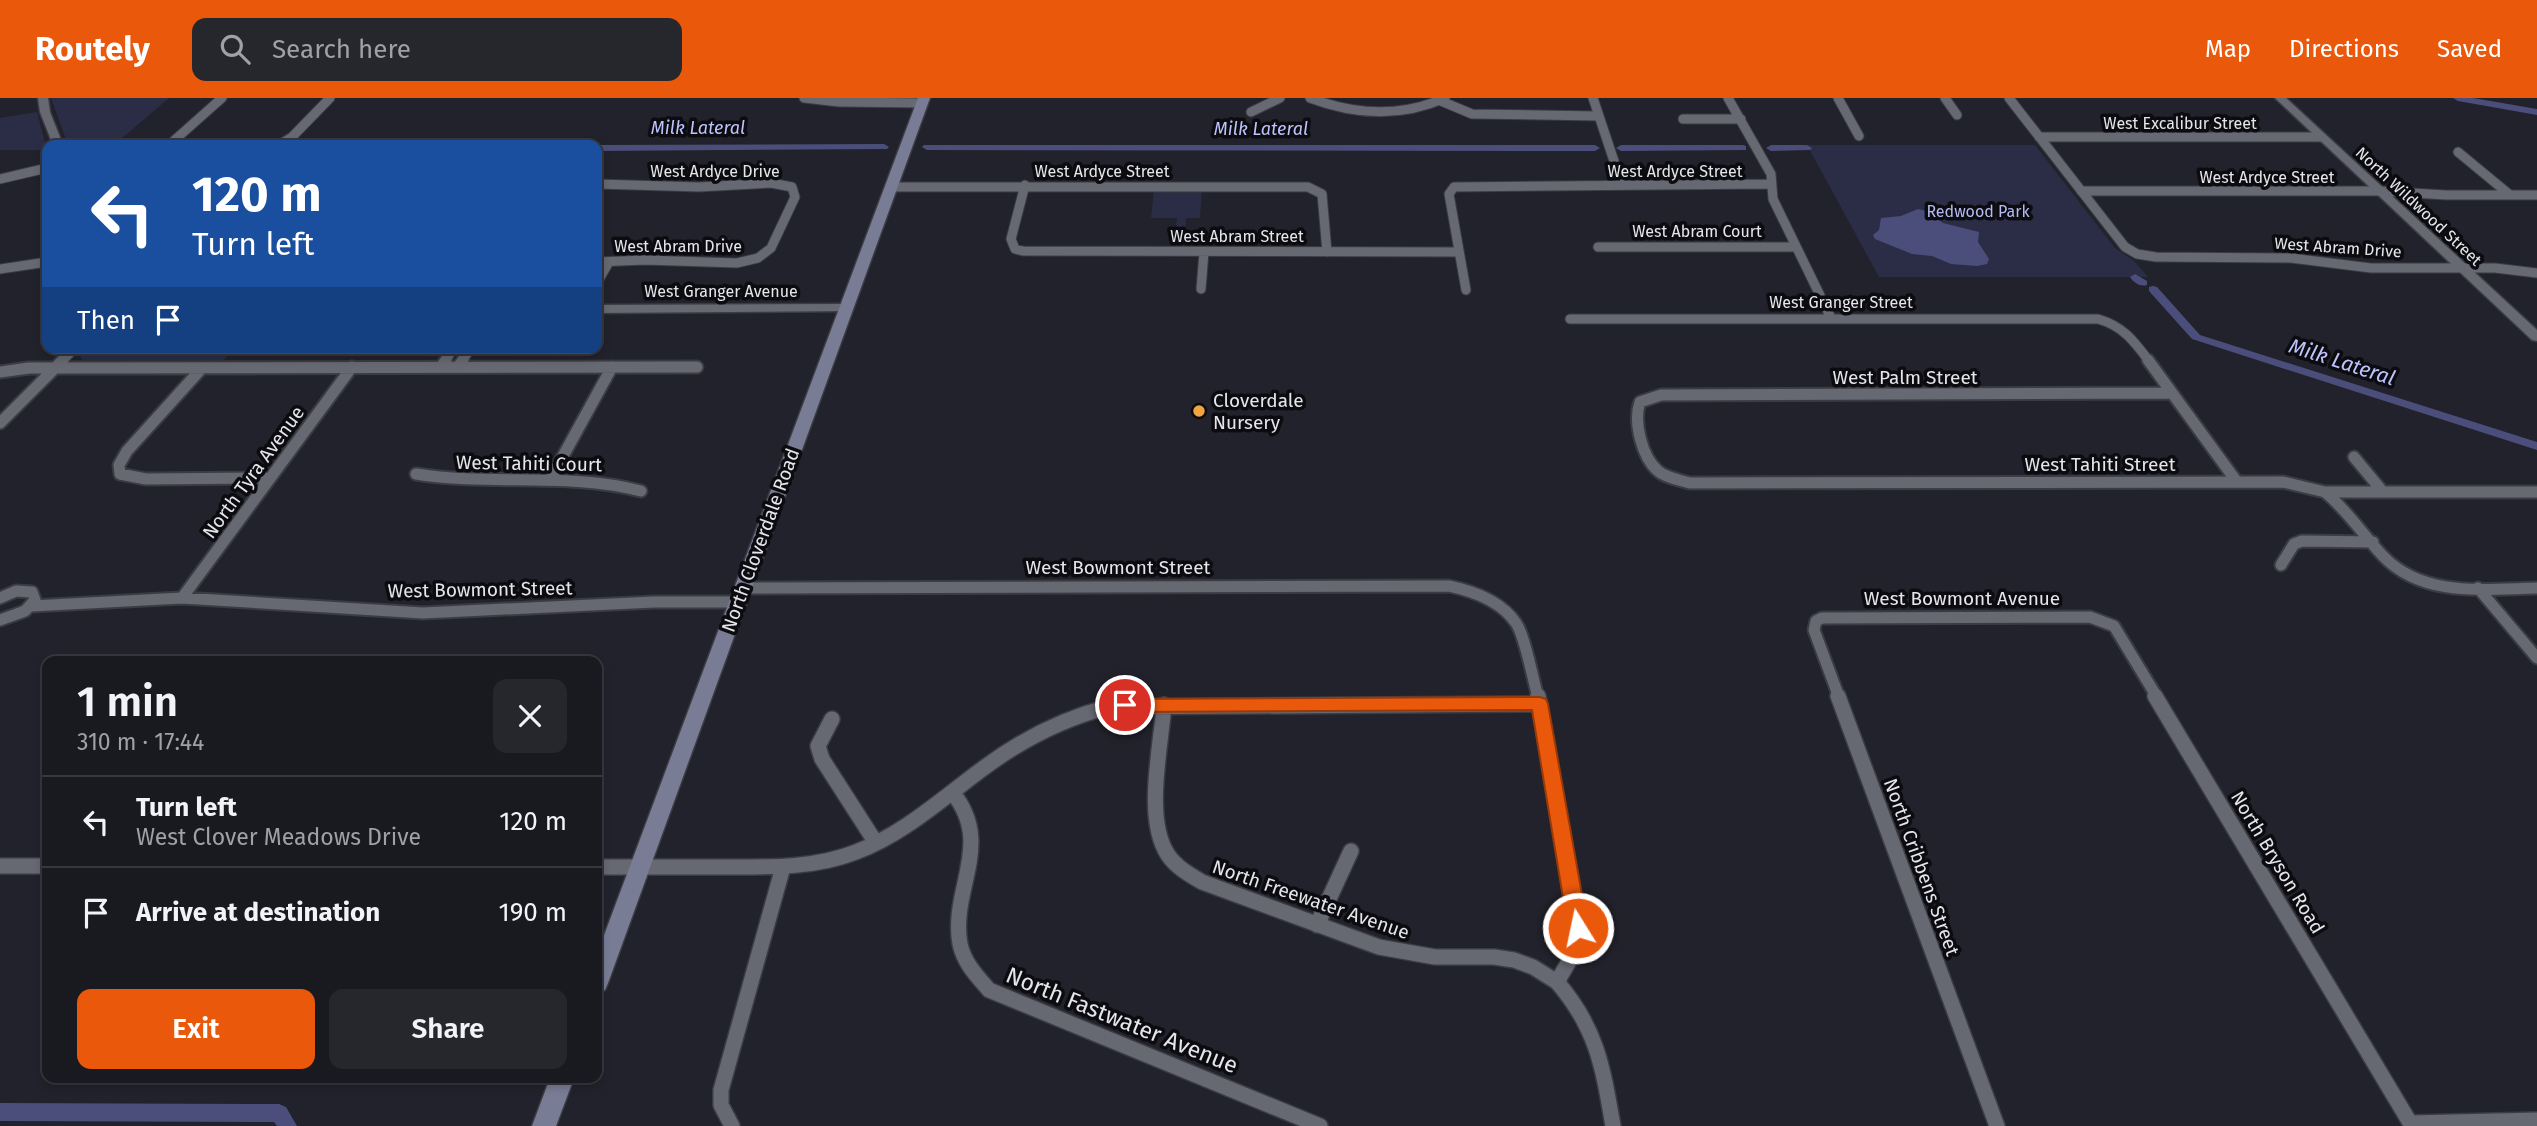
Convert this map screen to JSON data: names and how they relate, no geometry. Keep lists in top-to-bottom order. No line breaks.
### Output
{"streets":{"main road":["North Cloverdale Road"],"street":["West Excalibur Street","West Ardyce Drive","West Ardyce Street","North Wildwood Street","West Abram Court","West Abram Street","West Abram Drive","West Granger Avenue","West Granger Street","West Palm Street","West Tahiti Court","West Tahiti Street","North Tyra Avenue","West Bowmont Street","West Bowmont Avenue","North Bryson Road","North Cribbens Street","North Freewater Avenue","North Fastwater Avenue"]},"crossings":[["West Excalibur Street","North Wildwood Street"],["West Ardyce Street","North Wildwood Street"],["West Ardyce Street","West Abram Street"],["West Ardyce Street","West Abram Drive"],["West Ardyce Street","North Cloverdale Road"],["North Wildwood Street","West Abram Drive"],["West Granger Avenue","North Cloverdale Road"],["West Granger Street","West Palm Street"],["West Palm Street","West Tahiti Street"],["North Tyra Avenue","West Bowmont Street"],["North Cloverdale Road","West Bowmont Street"],["West Bowmont Avenue","North Bryson Road"],["West Bowmont Avenue","North Cribbens Street"]],"water":["Milk Lateral"],"parks":["Redwood Park"],"places":["Cloverdale Nursery"],"page":{"header":"Routely","search":"Search here","nav":["Map","Directions","Saved"],"turn":["120 m","Turn left"],"then":"Then","heading":["1 min","310 m · 17:44"],"list":[{"name":"Turn left","note":"West Clover Meadows Drive","value":"120 m"},{"name":"Arrive at destination","value":"190 m"}],"buttons":["Exit","Share"]}}
